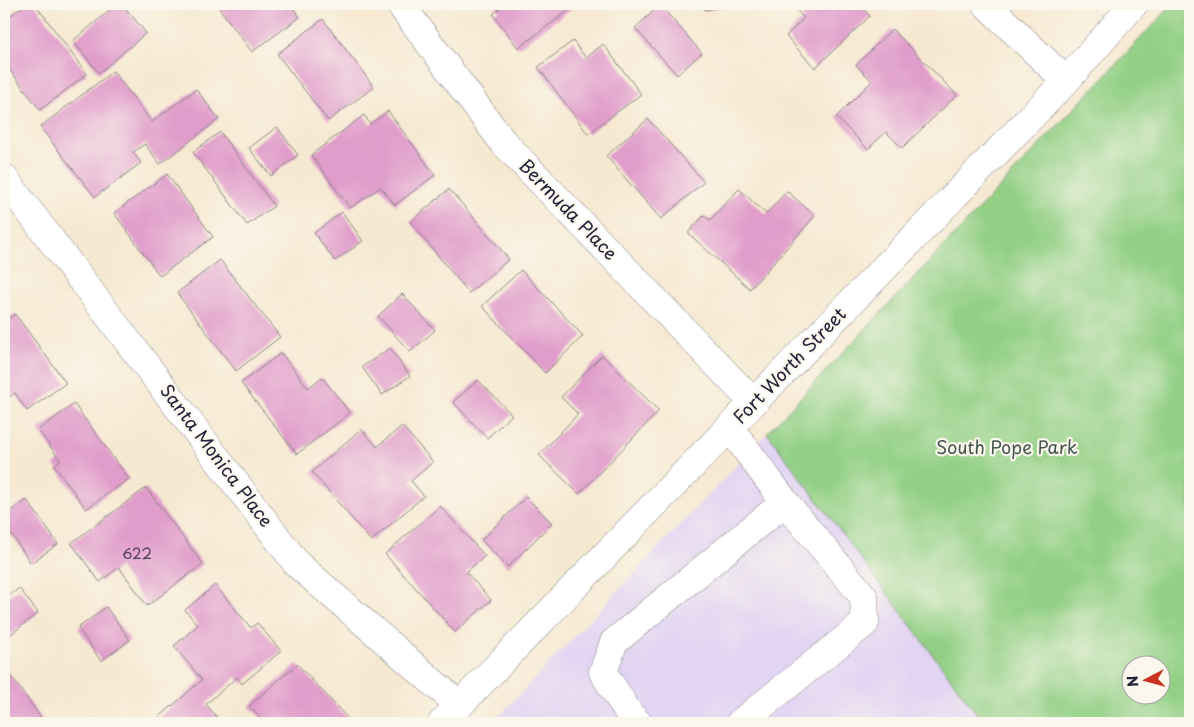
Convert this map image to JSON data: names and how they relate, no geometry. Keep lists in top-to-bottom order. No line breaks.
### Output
{"streets":{"street":["Bermuda Place","Fort Worth Street","Santa Monica Place"]},"crossings":[["Bermuda Place","Fort Worth Street"],["Fort Worth Street","Santa Monica Place"]],"parks":["South Pope Park"],"house_numbers":["622"],"north":"left"}
